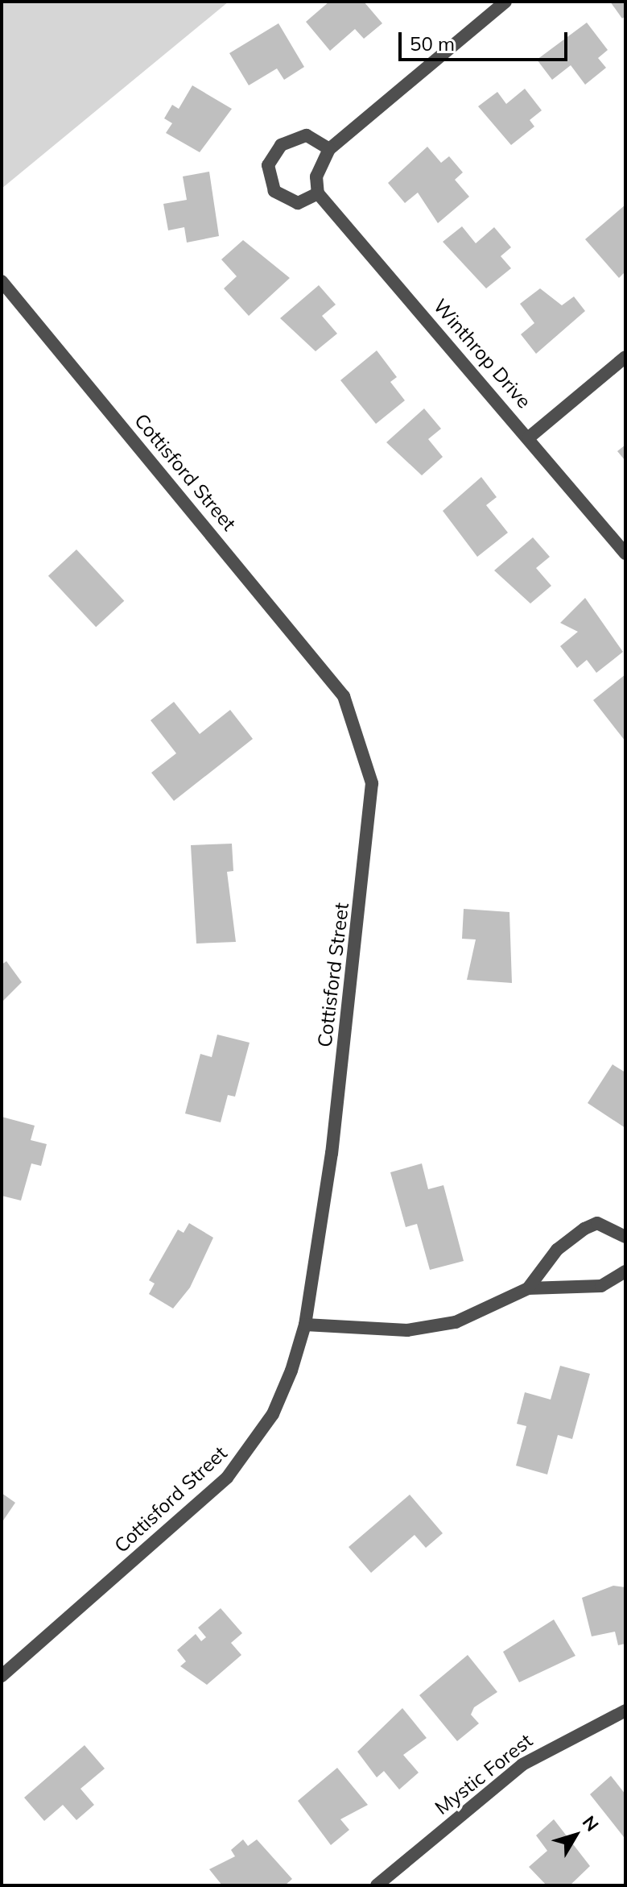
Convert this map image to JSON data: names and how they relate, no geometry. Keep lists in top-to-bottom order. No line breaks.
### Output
{"streets":{"street":["Winthrop Drive","Cottisford Street","Mystic Forest"]},"scale_bar":"50 m","north":"top right"}
